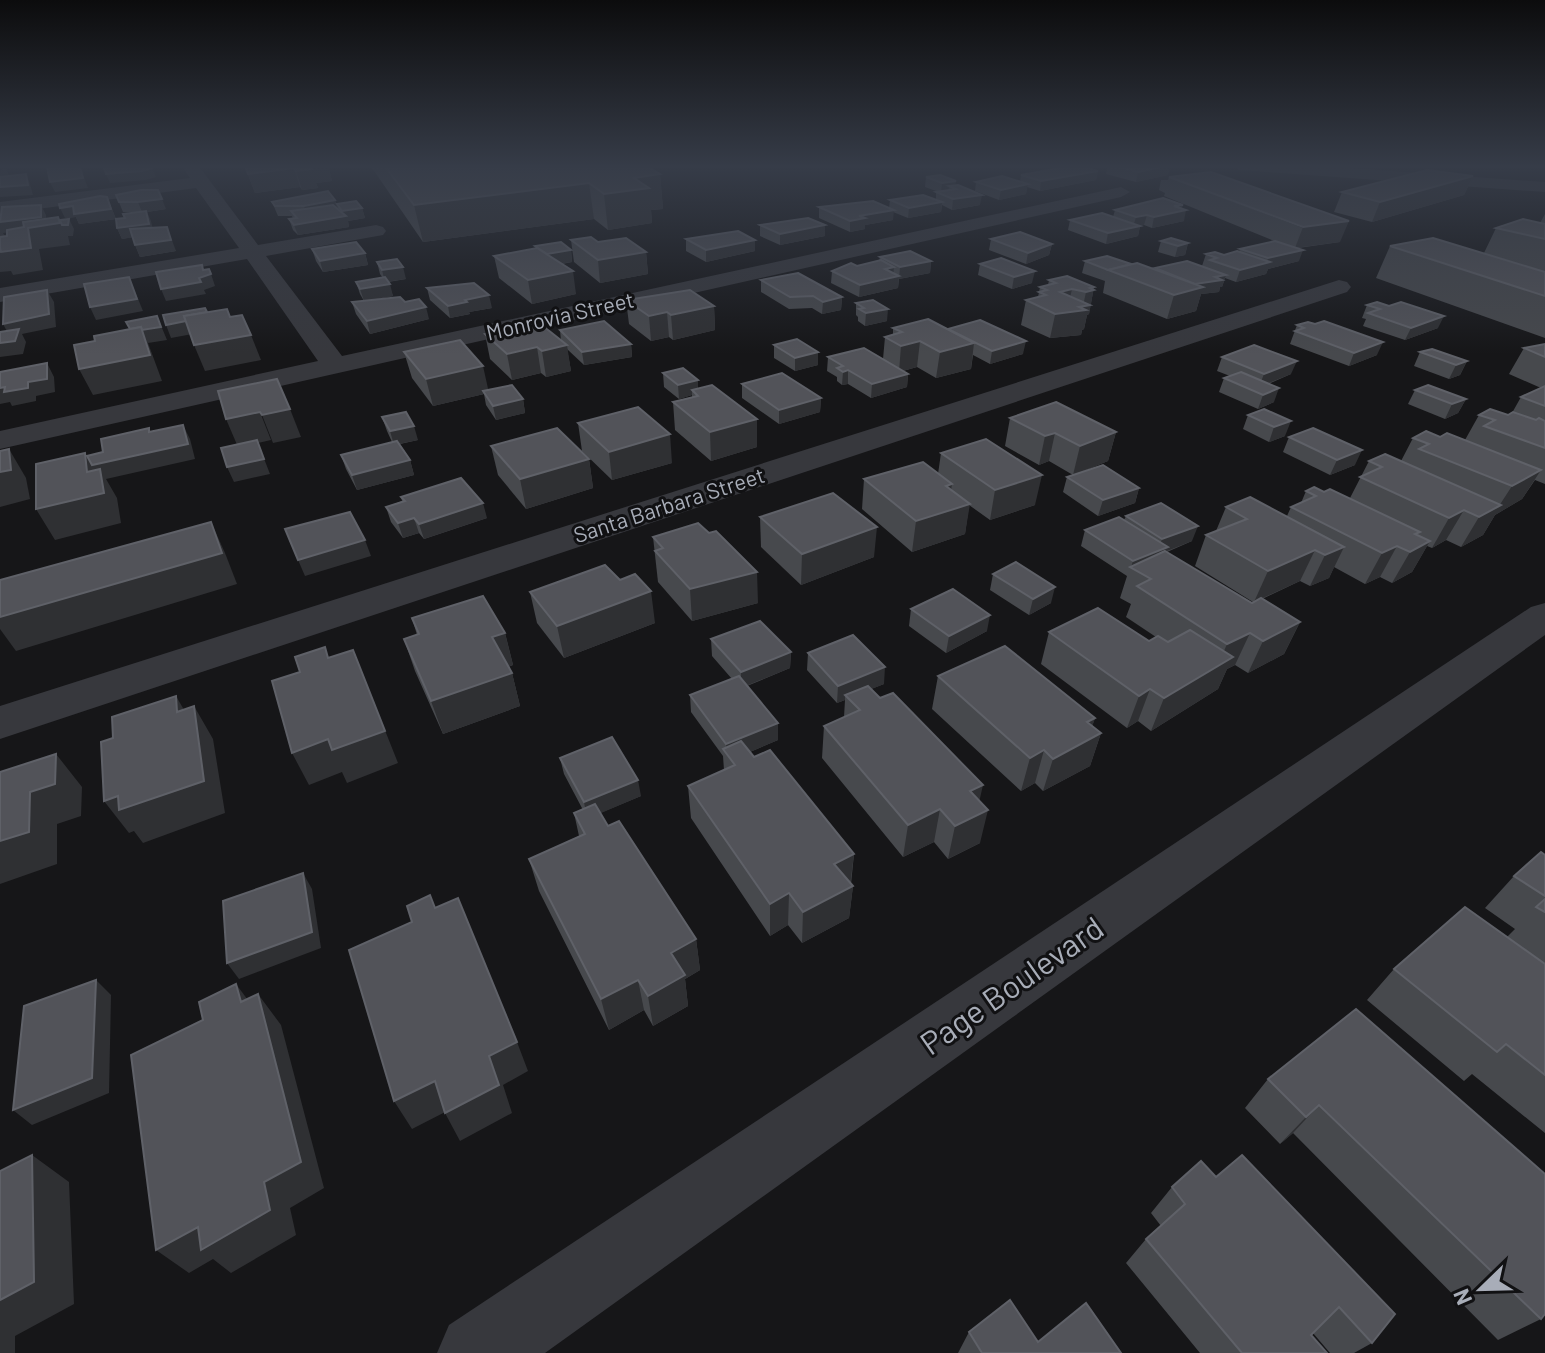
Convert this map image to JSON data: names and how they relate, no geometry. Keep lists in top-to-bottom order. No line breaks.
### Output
{"streets":{"street":["Monrovia Street","Santa Barbara Street","Page Boulevard"]},"north":"bottom left"}
